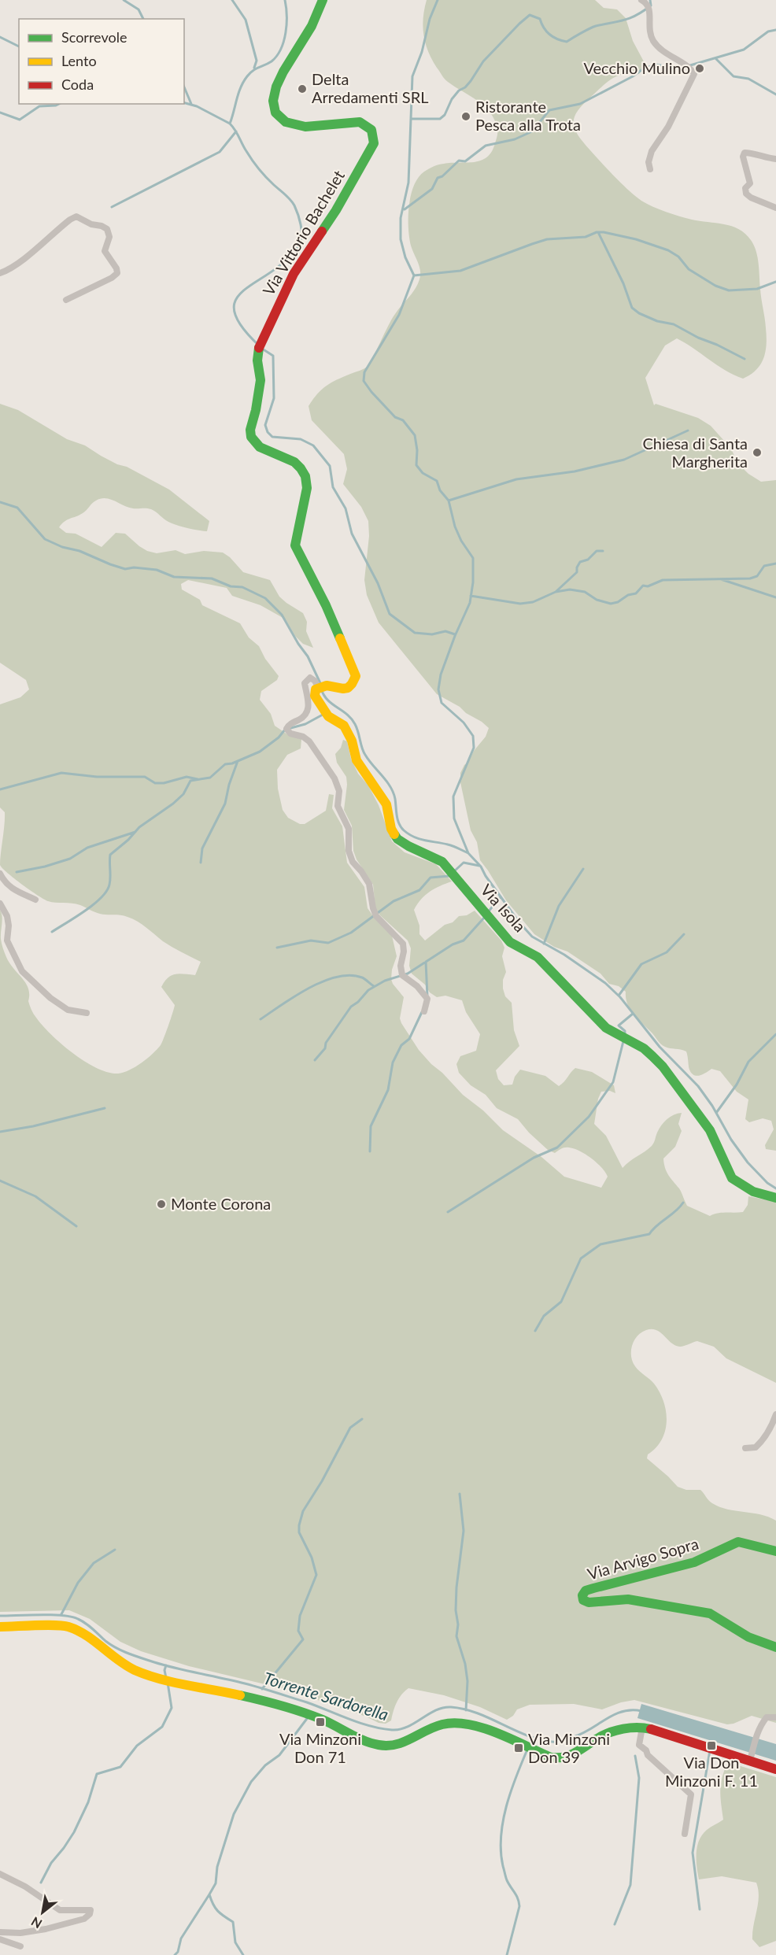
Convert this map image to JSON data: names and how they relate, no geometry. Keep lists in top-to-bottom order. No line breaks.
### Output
{"streets":{"street":["Via Vittorio Bachelet","Via Isola","Via Arvigo Sopra"]},"crossings":[["Via Vittorio Bachelet","Via Isola"]],"water":["Torrente Sardorella"],"places":{"other":["Vecchio Mulino","Delta Arredamenti SRL","Ristorante Pesca alla Trota","Chiesa di Santa Margherita","Monte Corona"],"transit":["Via Minzoni Don 71","Via Don Minzoni F. 11","Via Minzoni Don 39"]},"legend":["Scorrevole","Lento","Coda"],"north":"bottom left"}
